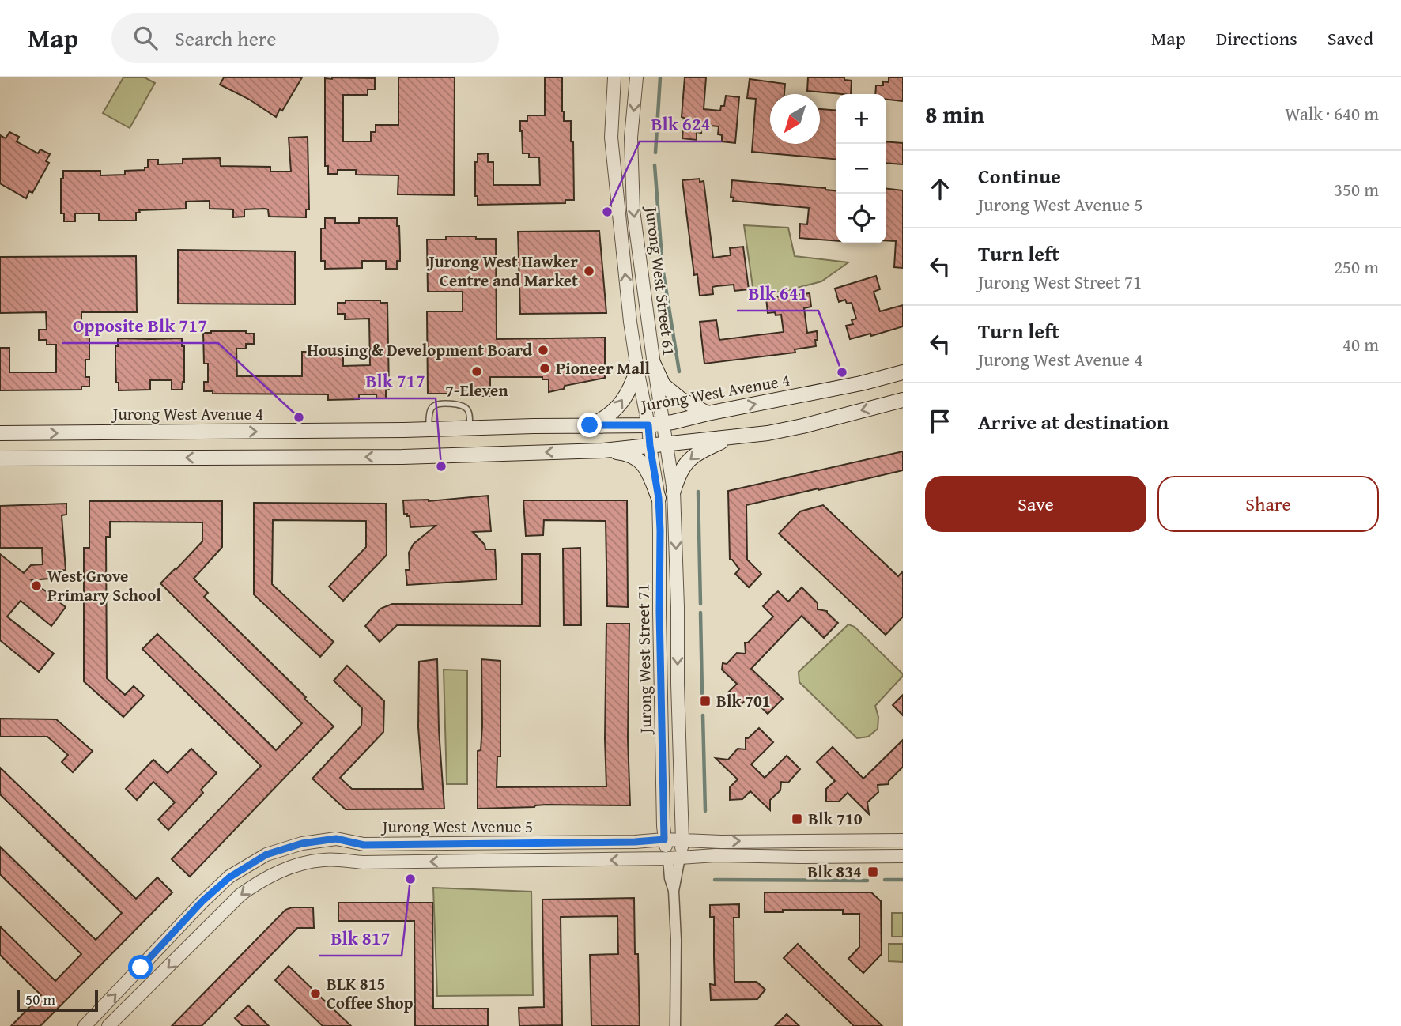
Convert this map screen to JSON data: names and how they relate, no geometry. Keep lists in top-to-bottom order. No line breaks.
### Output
{"streets":{"main road":["Jurong West Avenue 4"],"street":["Jurong West Street 61","Jurong West Street 71","Jurong West Avenue 5"]},"crossings":[["Jurong West Street 61","Jurong West Avenue 4"],["Jurong West Street 61","Jurong West Street 71"],["Jurong West Avenue 4","Jurong West Street 71"],["Jurong West Street 71","Jurong West Avenue 5"]],"places":{"other":["Blk 624","Jurong West Hawker Centre and Market","Housing & Development Board","Pioneer Mall","7-Eleven","Blk 641","Opposite Blk 717","Blk 717","West Grove Primary School","Blk 817","BLK 815 Coffee Shop"],"transit":["Blk 701","Blk 710","Blk 834"]},"scale_bar":"50 m","north":"bottom left","page":{"header":"Map","search":"Search here","nav":["Map","Directions","Saved"],"heading":["8 min","Walk · 640 m"],"map_buttons":["+","−"],"list":[["Continue","Jurong West Avenue 5","350 m"],["Turn left","Jurong West Street 71","250 m"],["Turn left","Jurong West Avenue 4","40 m"],"Arrive at destination"],"buttons":["Save","Share"],"scale":"50 m"}}
